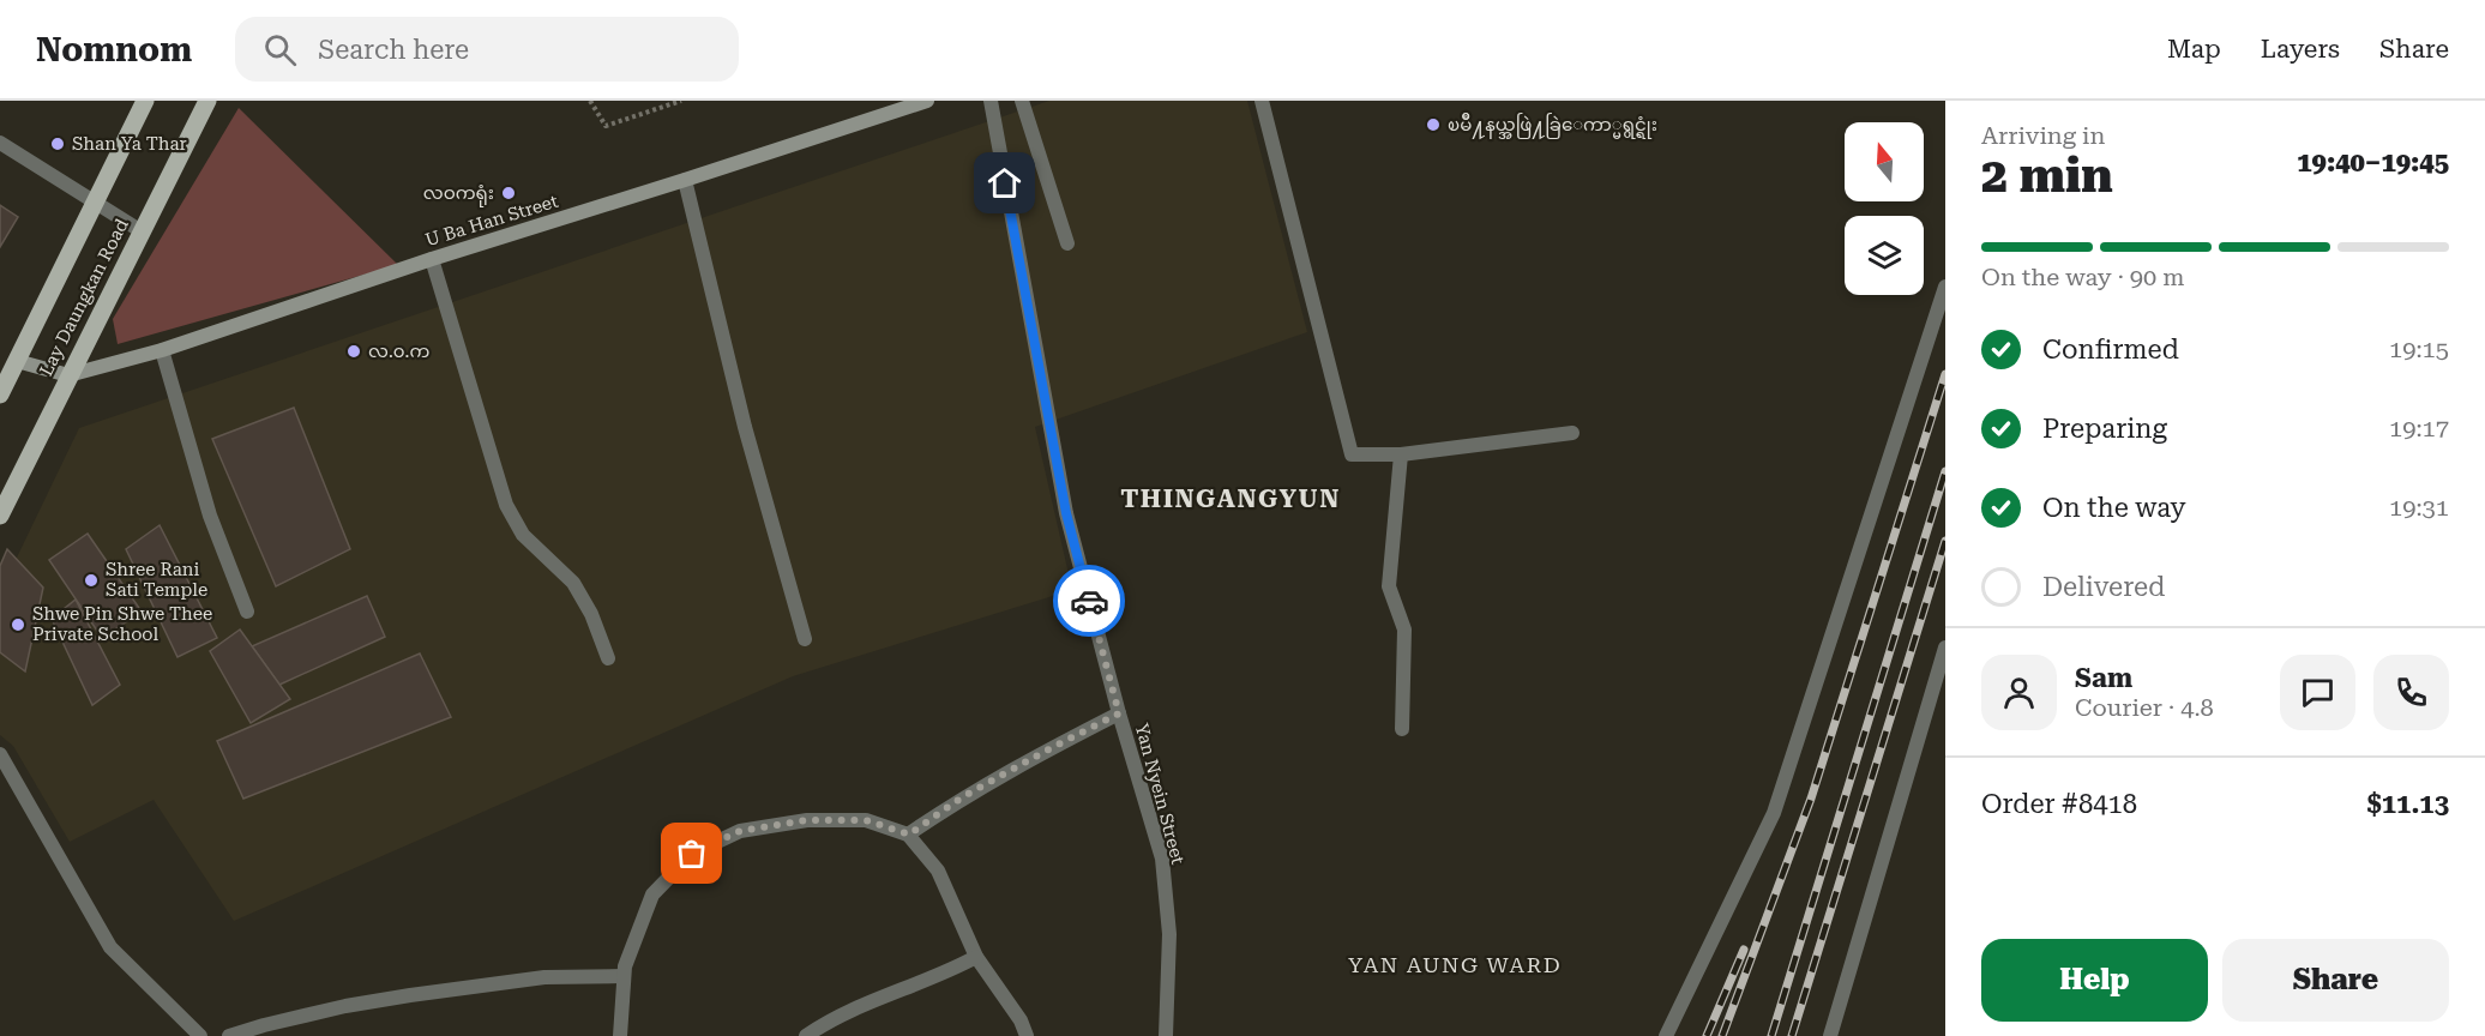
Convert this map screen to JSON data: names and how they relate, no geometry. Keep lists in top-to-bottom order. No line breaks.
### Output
{"streets":{"main road":["Lay Daungkan Road"],"street":["U Ba Han Street","Yan Nyein Street"]},"crossings":[["U Ba Han Street","Lay Daungkan Road"]],"districts":["THINGANGYUN","YAN AUNG WARD"],"places":["ၿမိဳ႔နယ္အဖြဲ႔ခြဲေကာ္မရွင္ရုံး","Shan Ya Thar","လဝကရုံး","လ.၀.က","Shree Rani Sati Temple","Shwe Pin Shwe Thee Private School"],"north":"top","page":{"header":"Nomnom","search":"Search here","nav":["Map","Layers","Share"],"heading":["2 min","Arriving in","19:40–19:45"],"panel":["Sam","Courier · 4.8","Order #8418","$11.13"],"bar":"On the way · 90 m","list":[["Confirmed","19:15"],["Preparing","19:17"],["On the way","19:31"],"Delivered"],"buttons":["Help","Share"]}}
